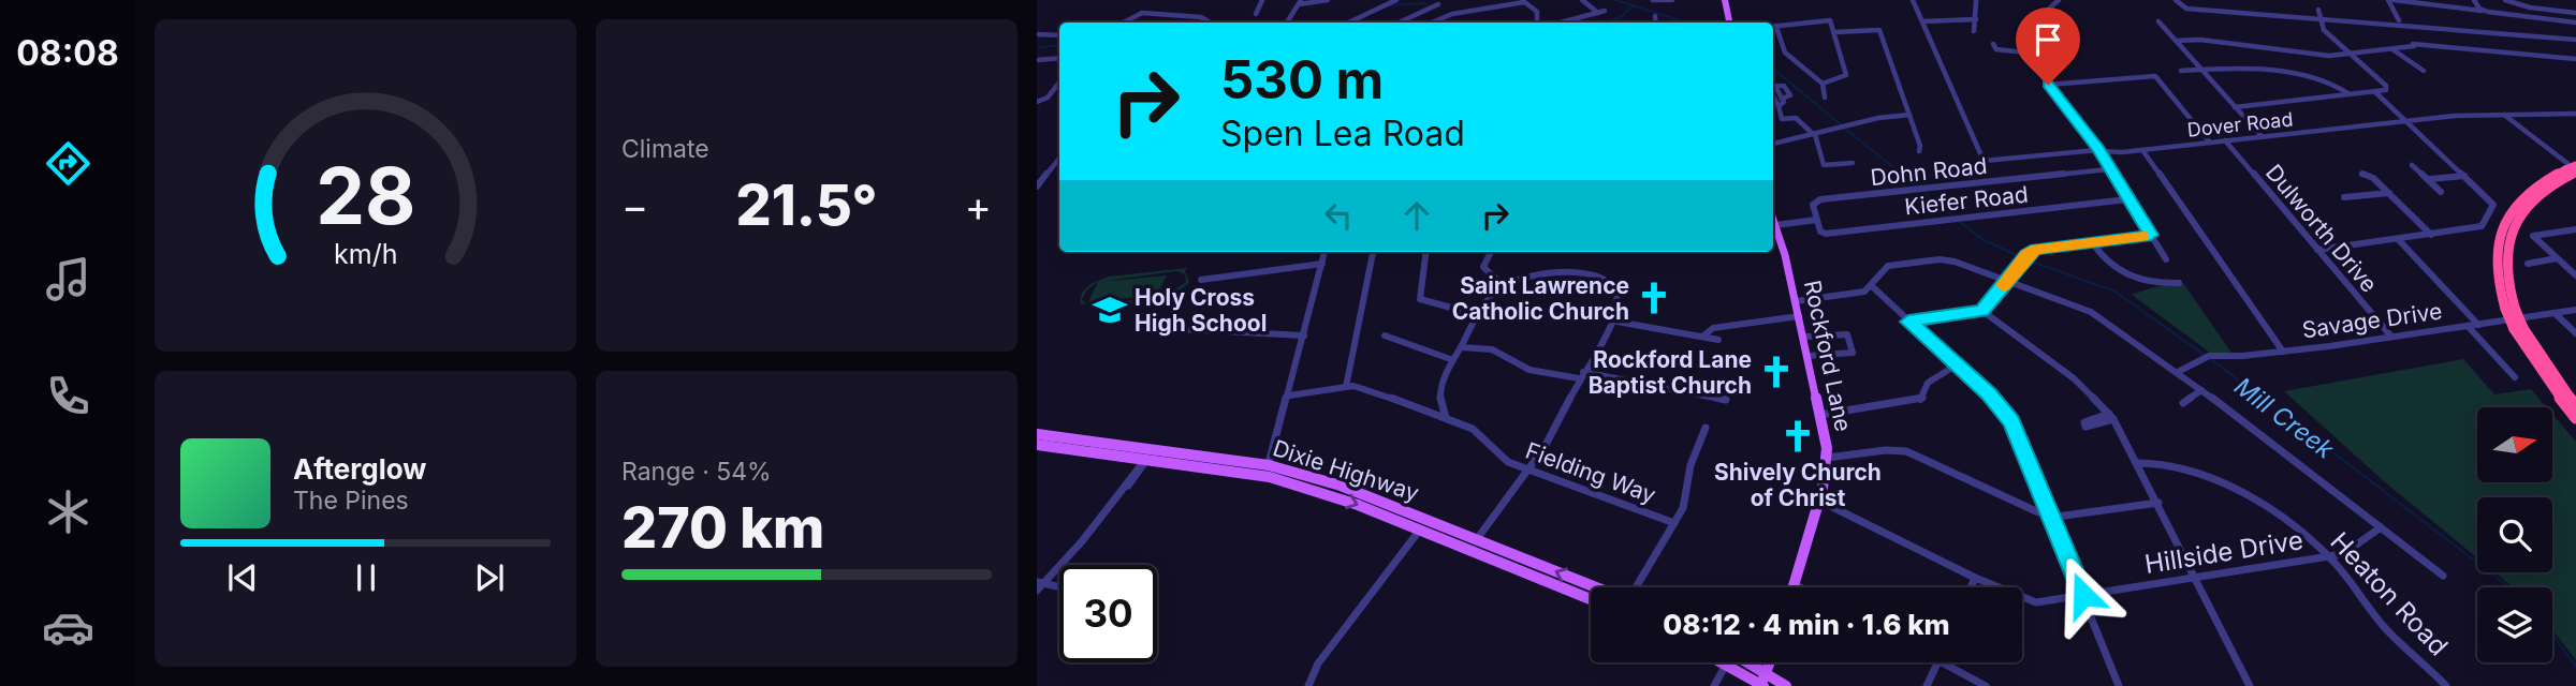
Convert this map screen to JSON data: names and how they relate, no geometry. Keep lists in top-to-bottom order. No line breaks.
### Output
{"streets":{"main road":["Rockford Lane","Dixie Highway"],"street":["Dover Road","Dohn Road","Kiefer Road","Dulworth Drive","Savage Drive","Fielding Way","Hillside Drive","Heaton Road"]},"crossings":[["Dover Road","Dulworth Drive"],["Dohn Road","Kiefer Road"],["Dulworth Drive","Savage Drive"],["Rockford Lane","Hillside Drive"],["Hillside Drive","Heaton Road"]],"water":["Mill Creek"],"places":{"church":["Saint Lawrence Catholic Church","Rockford Lane Baptist Church","Shively Church of Christ"],"school or university":["Holy Cross High School"]},"north":"right","page":{"tabs":"08:08","tile":["Climate",["Range · 54%","270 km"]],"turn":["530 m","Spen Lea Road"],"heat":["−","21.5°","+"],"song":["Afterglow","The Pines"],"limit":"30","trip":"08:12 · 4 min · 1.6 km","gauge":["28","km/h"]}}
